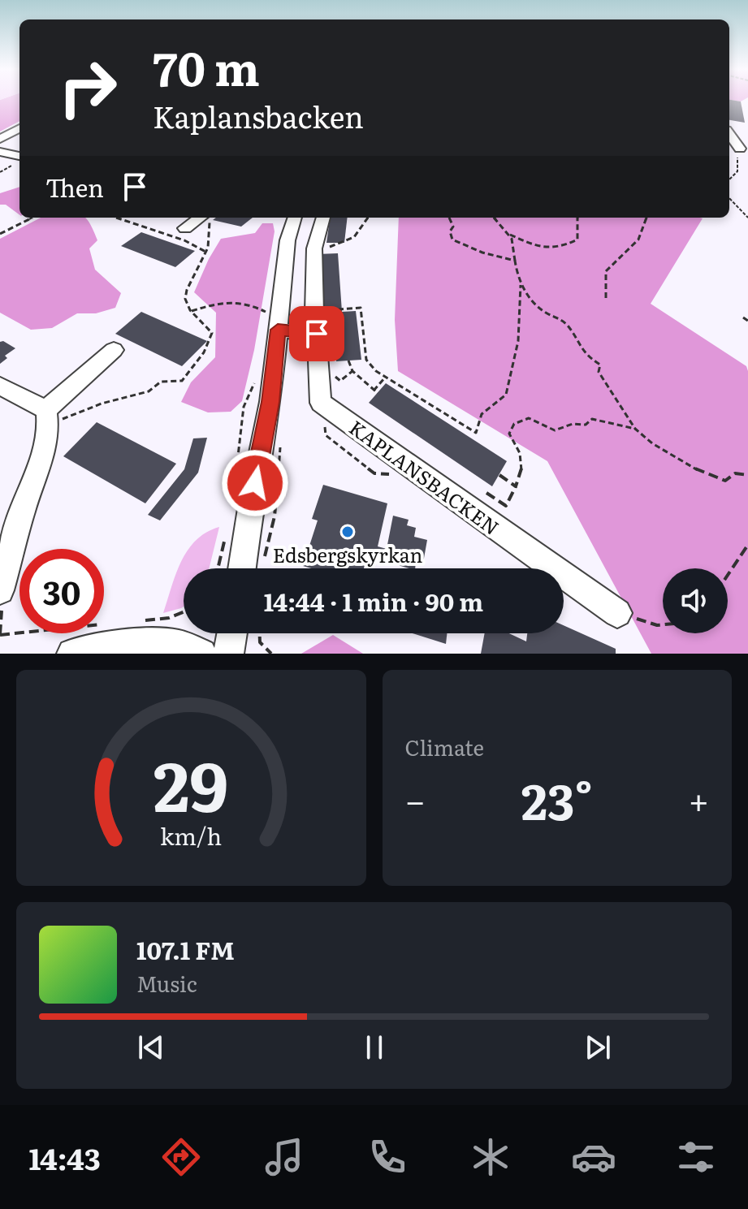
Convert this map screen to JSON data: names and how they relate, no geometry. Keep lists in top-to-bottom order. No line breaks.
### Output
{"streets":{"street":["KAPLANSBACKEN"]},"places":["Edsbergskyrkan"],"page":{"turn":["70 m","Kaplansbacken"],"then":"Then","limit":"30","trip":"14:44 · 1 min · 90 m","tile":"Climate","heat":["−","23°","+"],"song":["107.1 FM","Music"],"tabs":"14:43","gauge":["29","km/h"]}}
